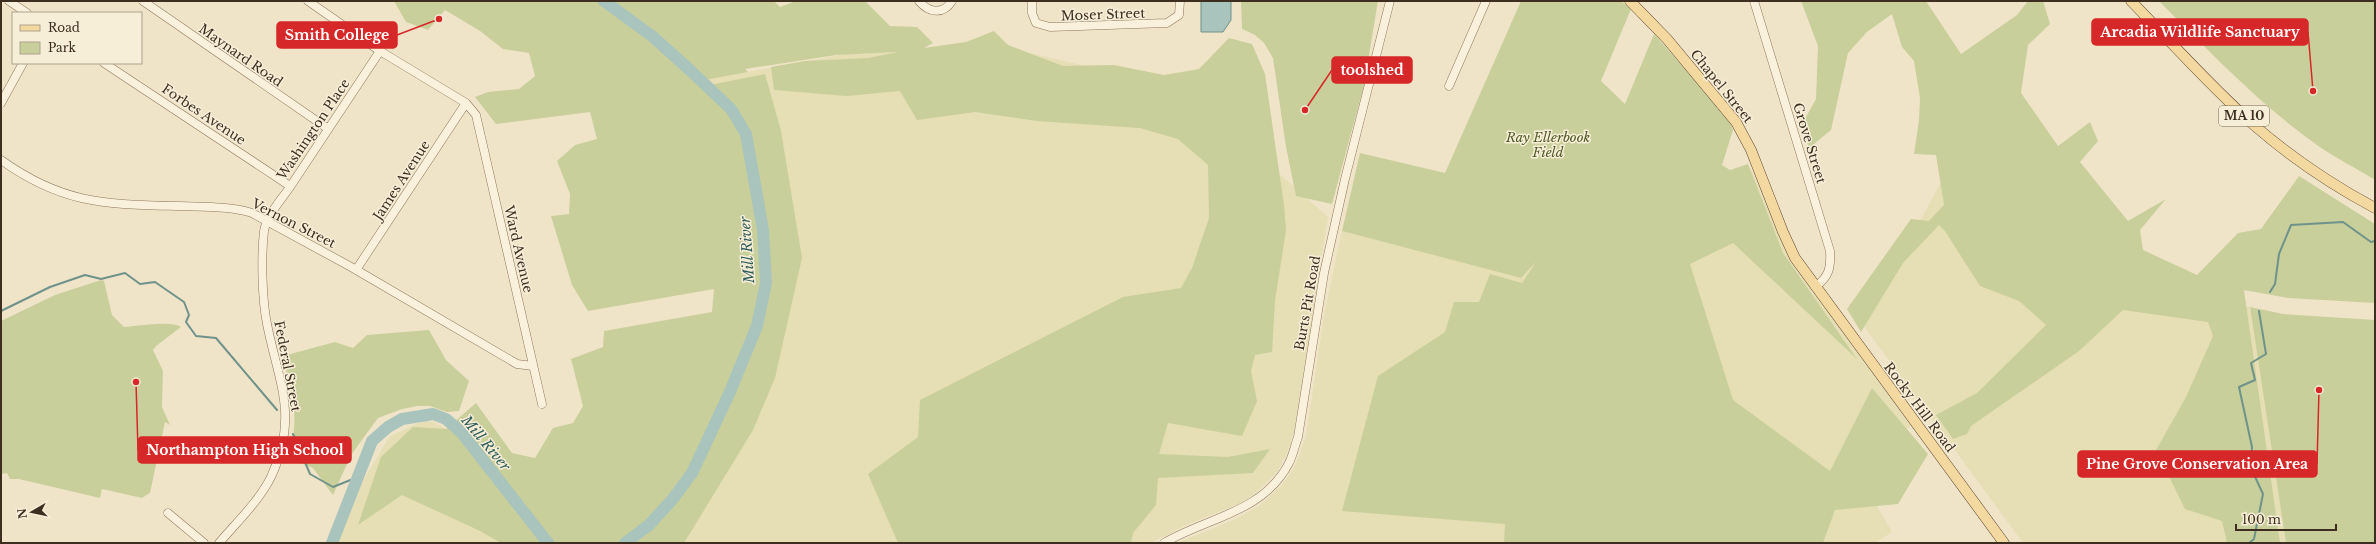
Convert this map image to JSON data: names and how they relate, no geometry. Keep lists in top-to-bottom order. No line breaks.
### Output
{"streets":{"main road":["Chapel Street","MA 10","Rocky Hill Road"],"street":["Moser Street","Maynard Road","Forbes Avenue","Washington Place","Grove Street","James Avenue","Vernon Street","Ward Avenue","Burts Pit Road","Federal Street"]},"crossings":[["Maynard Road","Washington Place"],["Chapel Street","Grove Street"],["Chapel Street","Rocky Hill Road"],["Forbes Avenue","Washington Place"],["Washington Place","Vernon Street"],["Washington Place","Federal Street"],["Grove Street","Rocky Hill Road"],["James Avenue","Vernon Street"],["James Avenue","Ward Avenue"],["Vernon Street","Ward Avenue"],["Vernon Street","Federal Street"]],"water":["Mill River"],"parks":["Ray Ellerbook Field"],"places":["Smith College","Arcadia Wildlife Sanctuary","toolshed","Northampton High School","Pine Grove Conservation Area"],"legend":["Road","Park"],"scale_bar":"100 m","north":"left"}
